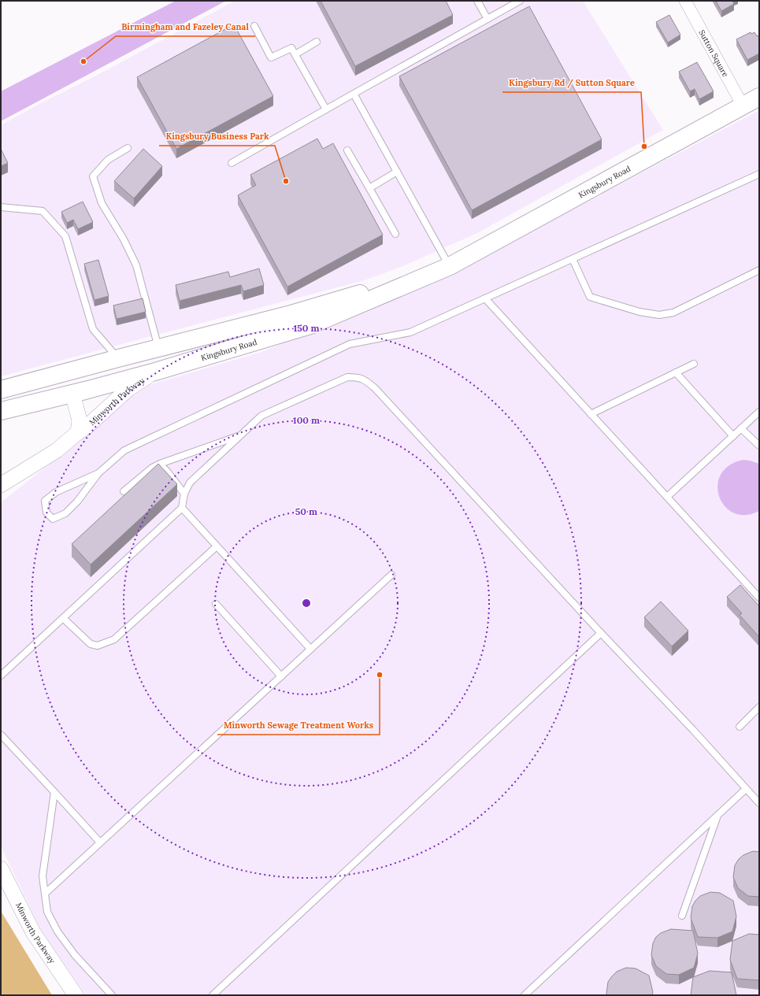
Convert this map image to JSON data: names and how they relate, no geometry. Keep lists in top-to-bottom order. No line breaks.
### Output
{"streets":{"main road":["Kingsbury Road"],"street":["Sutton Square","Minworth Parkway"]},"crossings":[["Sutton Square","Kingsbury Road"],["Kingsbury Road","Minworth Parkway"]],"places":["Birmingham and Fazeley Canal","Kingsbury Rd / Sutton Square","Kingsbury Business Park","Minworth Sewage Treatment Works"],"rings":["150 m","100 m","50 m"]}
